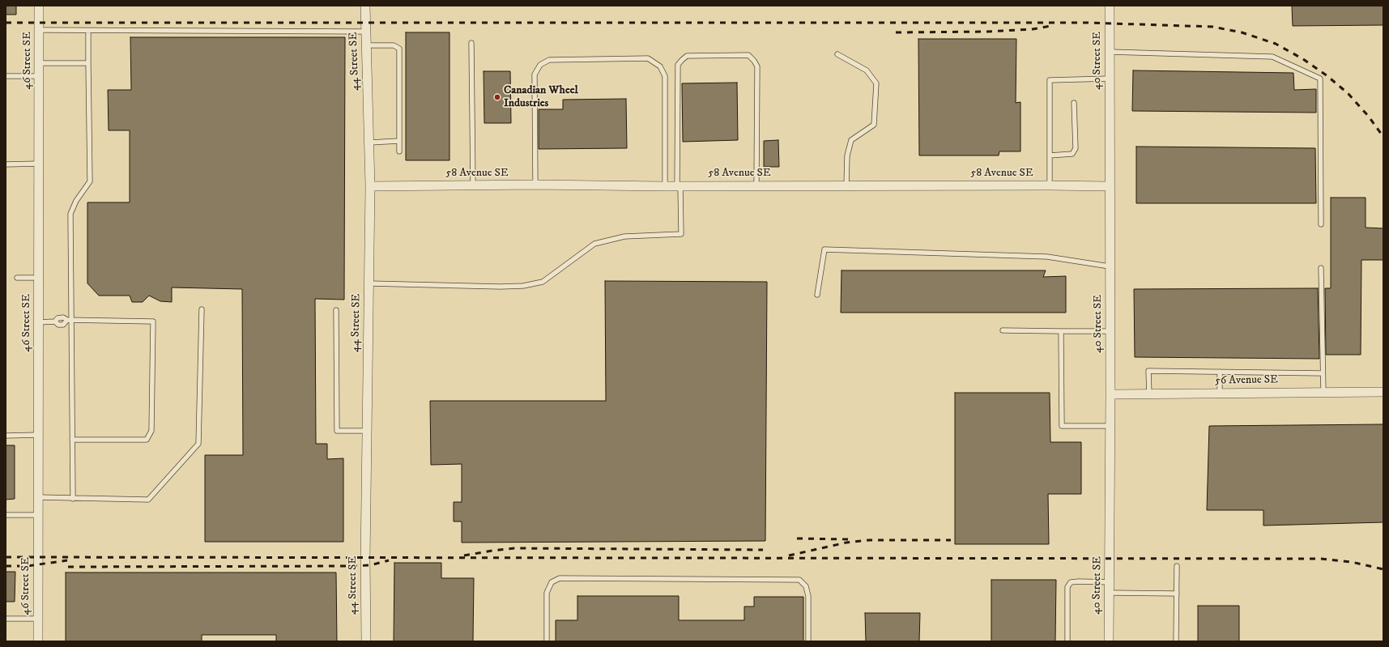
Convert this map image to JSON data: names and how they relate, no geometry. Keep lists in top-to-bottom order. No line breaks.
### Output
{"streets":{"street":["46 Street SE","40 Street SE","44 Street SE","58 Avenue SE","56 Avenue SE"]},"crossings":[["40 Street SE","58 Avenue SE"],["40 Street SE","56 Avenue SE"],["44 Street SE","58 Avenue SE"]],"places":["Canadian Wheel Industries"]}
